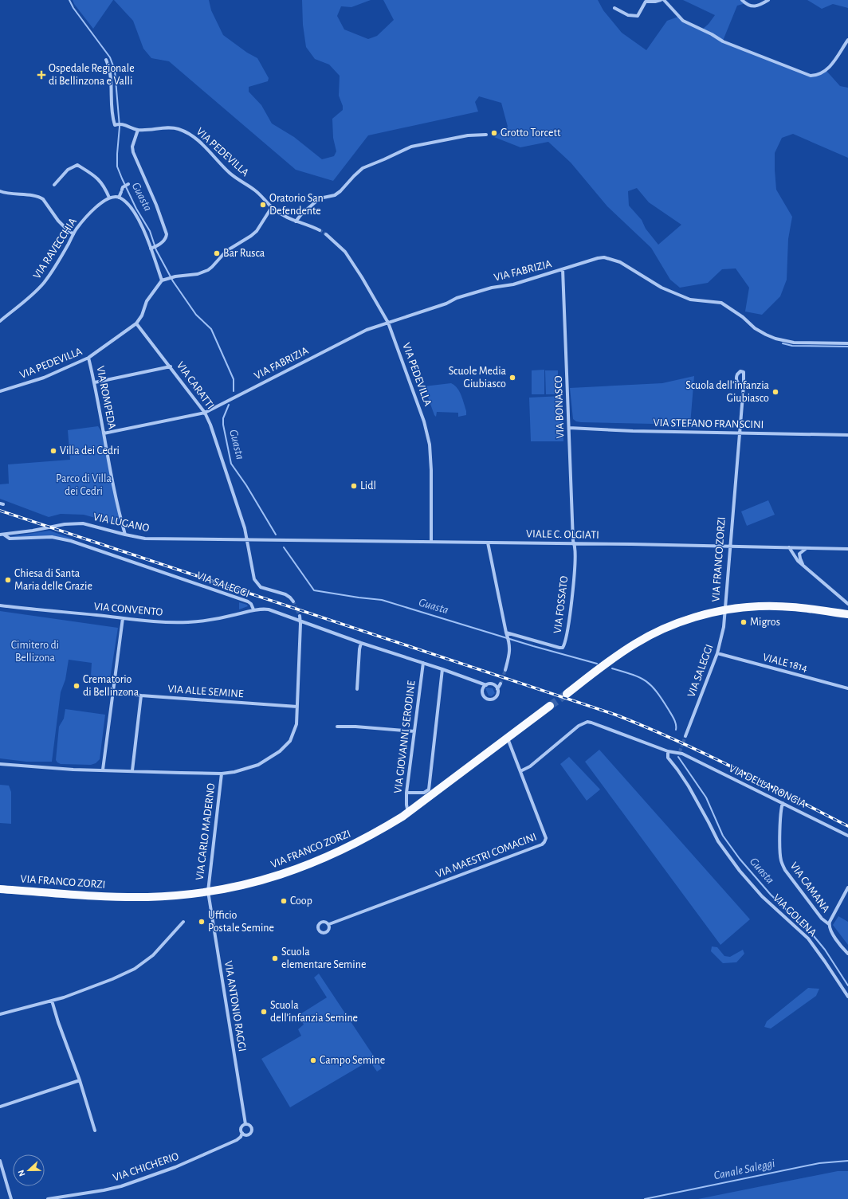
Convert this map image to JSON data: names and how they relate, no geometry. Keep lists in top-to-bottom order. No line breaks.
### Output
{"streets":{"main road":["VIA FRANCO ZORZI"],"street":["VIA PEDEVILLA","VIA RAVECCHIA","VIA FABRIZIA","VIA CARATTI","VIA ROMPEDA","VIA BONASCO","VIA STEFANO FRANSCINI","VIA LUGANO","VIALE C. OLGIATI","VIA SALEGGI","VIA FOSSATO","VIA CONVENTO","VIALE 1814","VIA ALLE SEMINE","VIA GIOVANNI SERODINE","VIA DELLA RONGIA","VIA CARLO MADERNO","VIA MAESTRI COMACINI","VIA CAMANA","VIA GOLENA","VIA ANTONIO RAGGI","VIA CHICHERIO"]},"crossings":[["VIA PEDEVILLA","VIA FABRIZIA"],["VIA PEDEVILLA","VIA CARATTI"],["VIA PEDEVILLA","VIA ROMPEDA"],["VIA PEDEVILLA","VIALE C. OLGIATI"],["VIA FABRIZIA","VIA CARATTI"],["VIA FABRIZIA","VIA ROMPEDA"],["VIA FABRIZIA","VIA BONASCO"],["VIA CARATTI","VIA LUGANO"],["VIA ROMPEDA","VIA LUGANO"],["VIA BONASCO","VIA STEFANO FRANSCINI"],["VIA BONASCO","VIALE C. OLGIATI"],["VIA BONASCO","VIA FOSSATO"],["VIA STEFANO FRANSCINI","VIA FRANCO ZORZI"],["VIA LUGANO","VIALE C. OLGIATI"],["VIA LUGANO","VIA SALEGGI"],["VIALE C. OLGIATI","VIA FRANCO ZORZI"],["VIALE C. OLGIATI","VIA FOSSATO"],["VIA FRANCO ZORZI","VIA SALEGGI"],["VIA FRANCO ZORZI","VIA GIOVANNI SERODINE"],["VIA FRANCO ZORZI","VIA CARLO MADERNO"],["VIA FRANCO ZORZI","VIA MAESTRI COMACINI"],["VIA FRANCO ZORZI","VIA ANTONIO RAGGI"],["VIA SALEGGI","VIA CONVENTO"],["VIA SALEGGI","VIALE 1814"],["VIA SALEGGI","VIA GIOVANNI SERODINE"],["VIA DELLA RONGIA","VIA CAMANA"],["VIA DELLA RONGIA","VIA GOLENA"],["VIA CARLO MADERNO","VIA ANTONIO RAGGI"],["VIA ANTONIO RAGGI","VIA CHICHERIO"]],"water":["Guasta","Canale Saleggi"],"parks":["Parco di Villa dei Cedri","Cimitero di Bellizona"],"places":{"health":["Ospedale Regionale di Bellinzona e Valli"],"other":["Grotto Torcett","Oratorio San Defendente","Bar Rusca","Scuole Media Giubiasco","Scuola dell'infanzia Giubiasco","Villa dei Cedri","Lidl","Chiesa di Santa Maria delle Grazie","Migros","Crematorio di Bellinzona","Coop","Ufficio Postale Semine","Scuola elementare Semine","Scuola dell’infanzia Semine","Campo Semine"]},"north":"left"}
